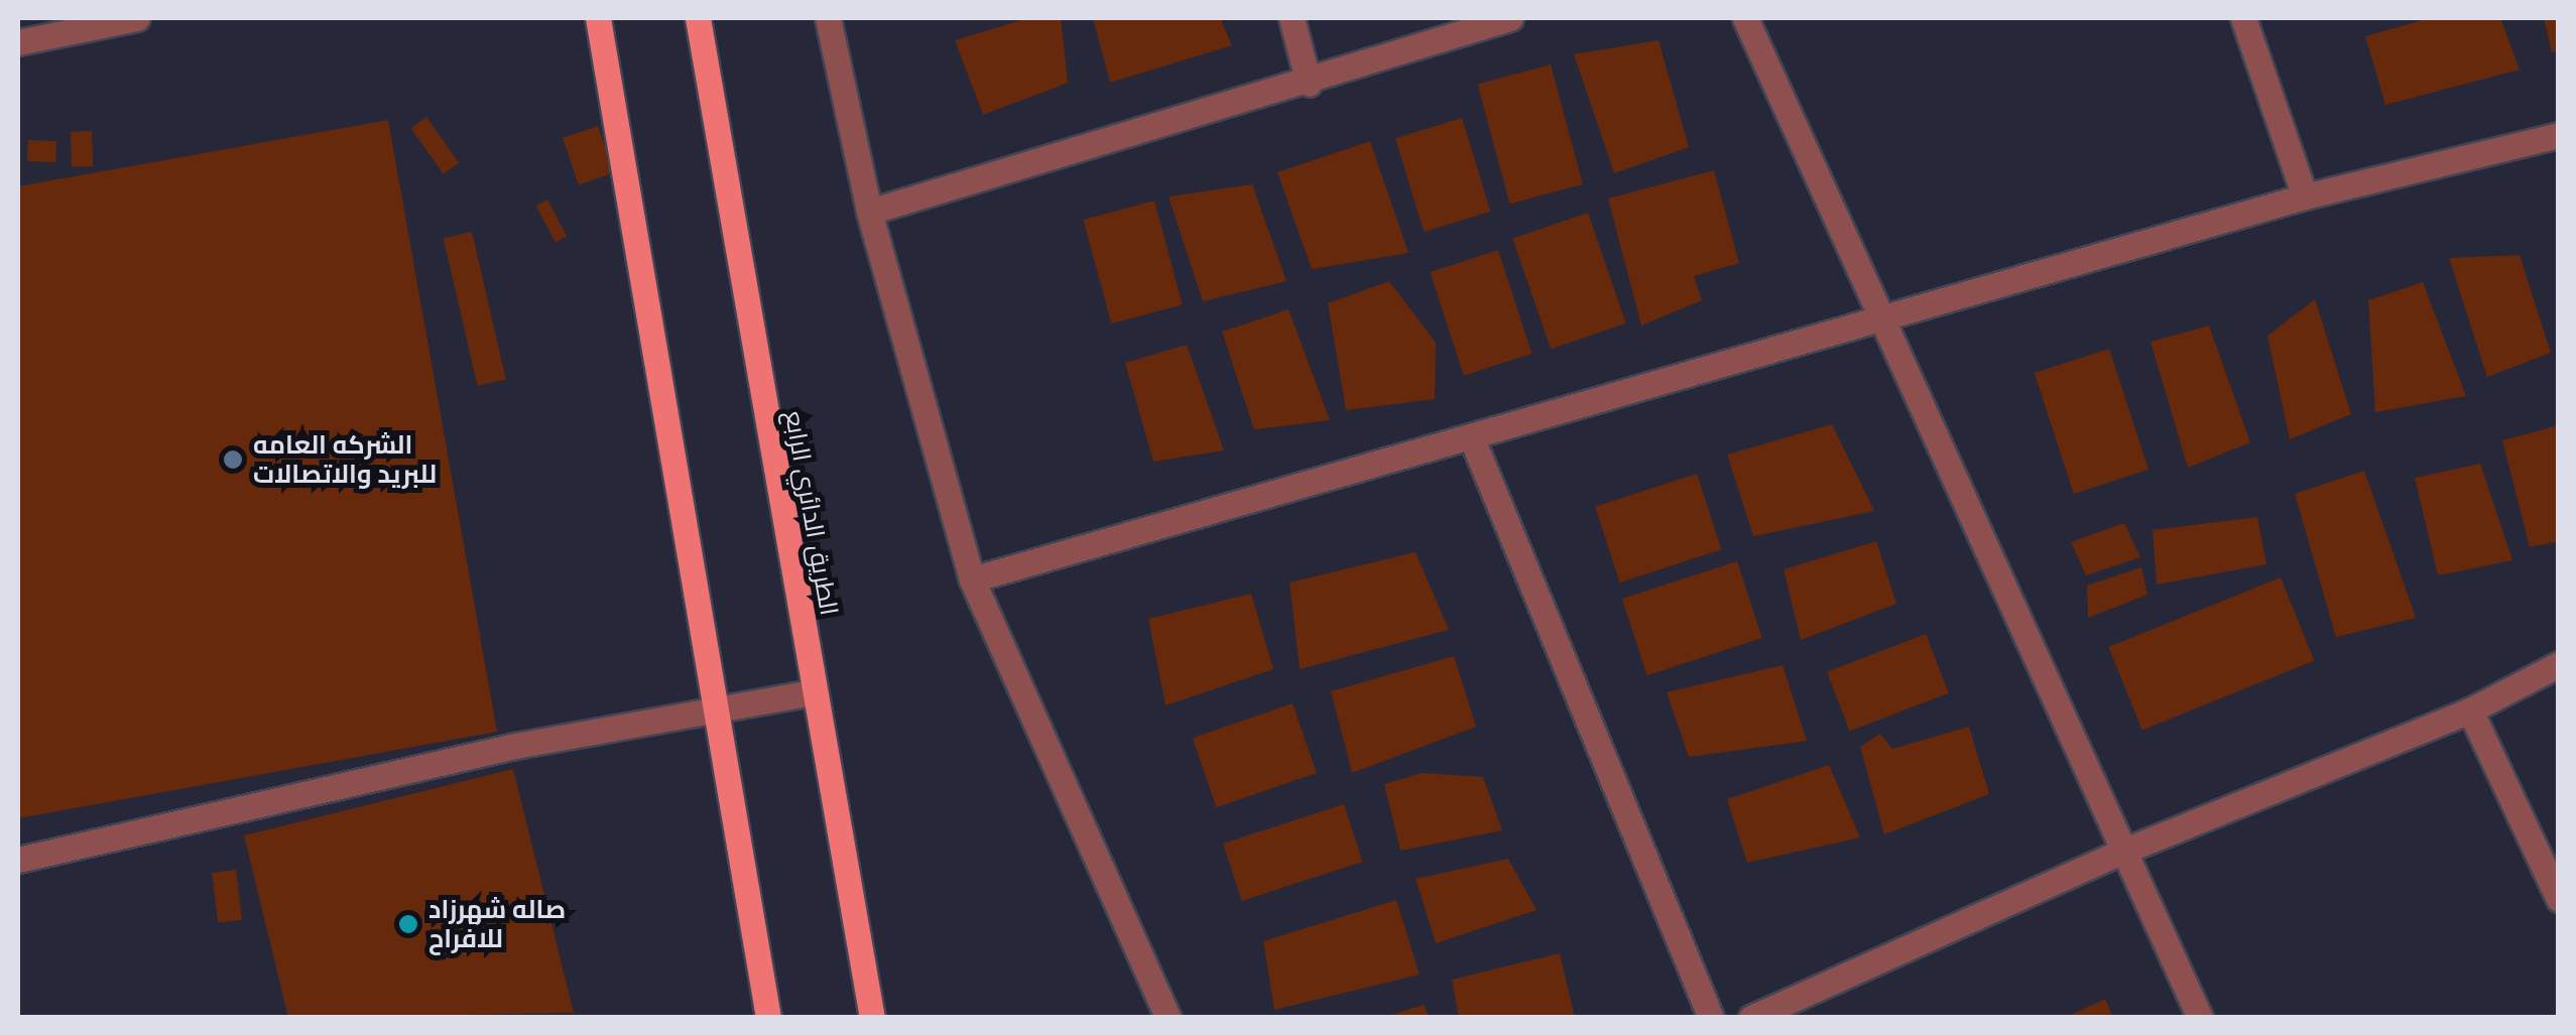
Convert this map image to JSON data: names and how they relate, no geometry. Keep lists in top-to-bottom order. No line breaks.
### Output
{"streets":{"main road":["الطريق الدائري الرابع"]},"places":["الشركه العامه للبريد والاتصالات","صاله شهرزاد للافراح"]}
